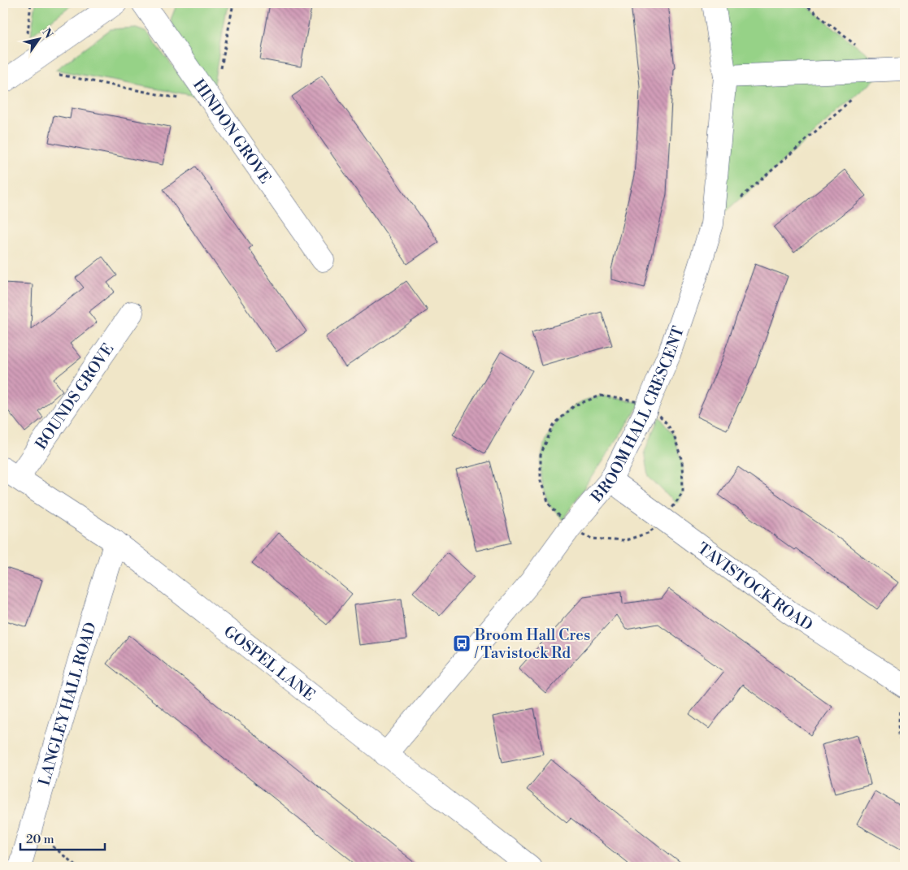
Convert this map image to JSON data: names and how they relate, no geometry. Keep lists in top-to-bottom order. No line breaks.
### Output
{"streets":{"street":["HINDON GROVE","BOUNDS GROVE","BROOM HALL CRESCENT","TAVISTOCK ROAD","GOSPEL LANE","LANGLEY HALL ROAD"]},"crossings":[["BOUNDS GROVE","GOSPEL LANE"],["BROOM HALL CRESCENT","TAVISTOCK ROAD"],["BROOM HALL CRESCENT","GOSPEL LANE"],["GOSPEL LANE","LANGLEY HALL ROAD"]],"places":{"bus stop":["Broom Hall Cres / Tavistock Rd"]},"scale_bar":"20 m","north":"top right"}
